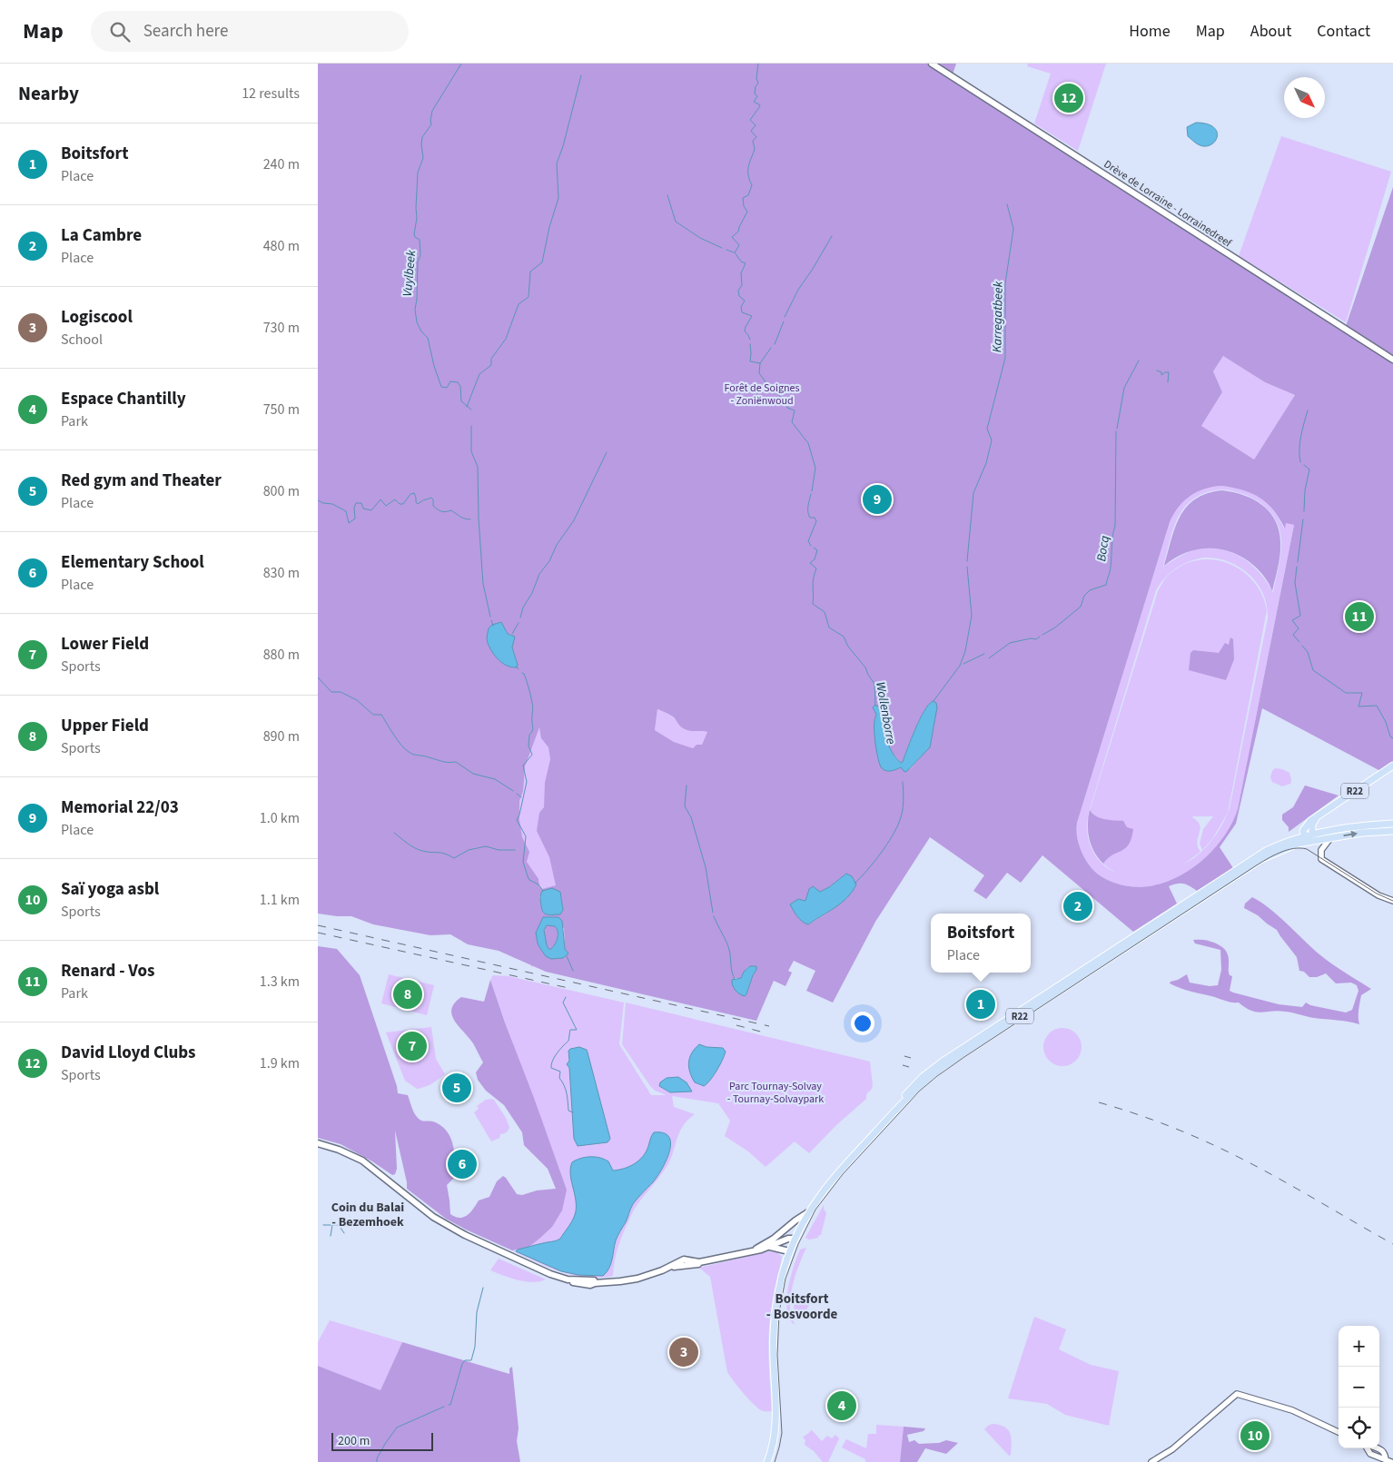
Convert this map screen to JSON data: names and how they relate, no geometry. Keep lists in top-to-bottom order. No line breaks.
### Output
{"streets":{"main road":["Drève de Lorraine - Lorrainedreef","R22"]},"districts":["Coin du Balai - Bezemhoek","Boitsfort - Bosvoorde"],"water":["Vuylbeek","Karregatbeek","Bocq","Wollenborre"],"parks":["Forêt de Soignes - Zoniënwoud","Parc Tournay-Solvay - Tournay-Solvaypark"],"scale_bar":"200 m","north":"bottom right","page":{"header":"Map","search":"Search here","nav":["Home","Map","About","Contact"],"heading":["Nearby","12 results"],"pins":["12","9","11","2","8","1","7","5","6","3","4","10"],"list":[{"mark":"1","name":"Boitsfort","note":"Place","value":"240 m"},{"mark":"2","name":"La Cambre","note":"Place","value":"480 m"},{"mark":"3","name":"Logiscool","note":"School","value":"730 m"},{"mark":"4","name":"Espace Chantilly","note":"Park","value":"750 m"},{"mark":"5","name":"Red gym and Theater","note":"Place","value":"800 m"},{"mark":"6","name":"Elementary School","note":"Place","value":"830 m"},{"mark":"7","name":"Lower Field","note":"Sports","value":"880 m"},{"mark":"8","name":"Upper Field","note":"Sports","value":"890 m"},{"mark":"9","name":"Memorial 22/03","note":"Place","value":"1.0 km"},{"mark":"10","name":"Saï yoga asbl","note":"Sports","value":"1.1 km"},{"mark":"11","name":"Renard - Vos","note":"Park","value":"1.3 km"},{"mark":"12","name":"David Lloyd Clubs","note":"Sports","value":"1.9 km"}],"popup":["Boitsfort","Place"],"map_buttons":["+","−"],"scale":"200 m"}}
